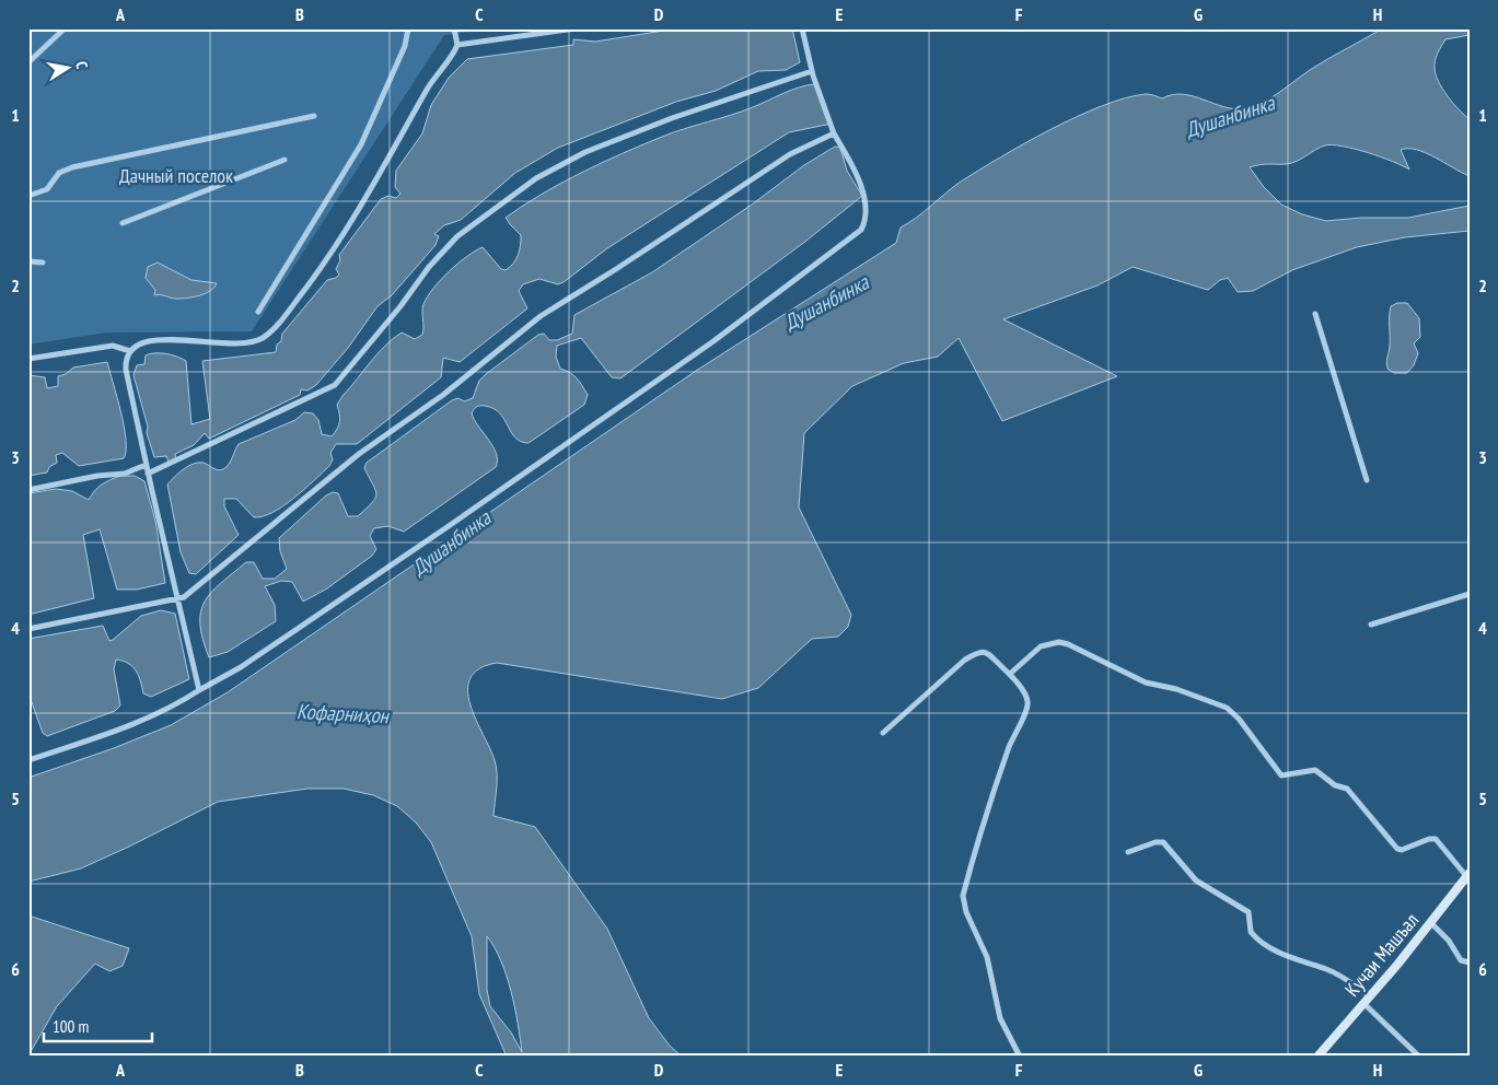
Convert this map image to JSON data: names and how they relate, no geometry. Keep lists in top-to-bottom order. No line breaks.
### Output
{"streets":{"main road":["Кучаи Машъал"]},"water":["Душанбинка","Кофарниҳон"],"parks":["Дачный поселок"],"scale_bar":"100 m","north":"right","grid":{"columns":["A","B","C","D","E","F","G","H"],"rows":["1","2","3","4","5","6"]}}
